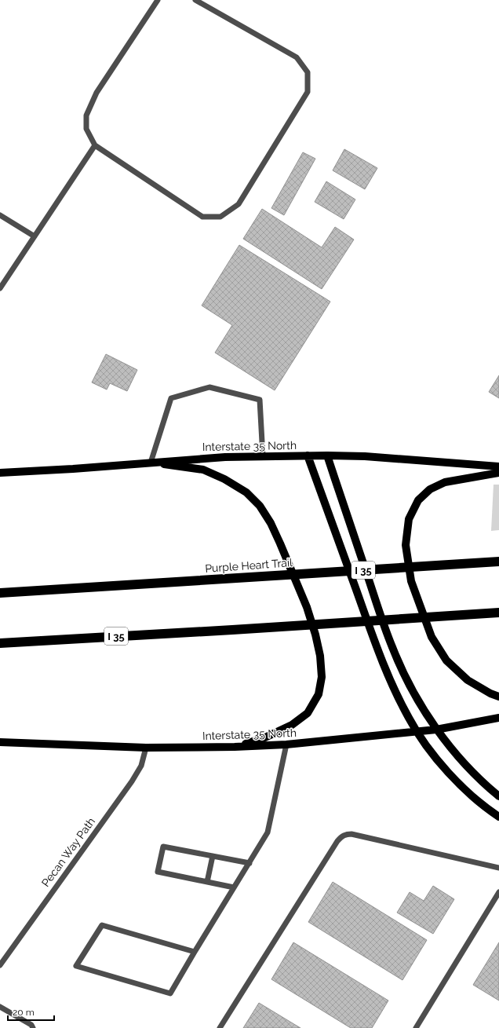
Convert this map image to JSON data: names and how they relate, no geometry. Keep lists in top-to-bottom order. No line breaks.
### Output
{"streets":{"highway":["Purple Heart Trail","I 35"],"main road":["Interstate 35 North"],"street":["Pecan Way Path"]},"crossings":[["Interstate 35 North","Pecan Way Path"]],"scale_bar":"20 m"}
